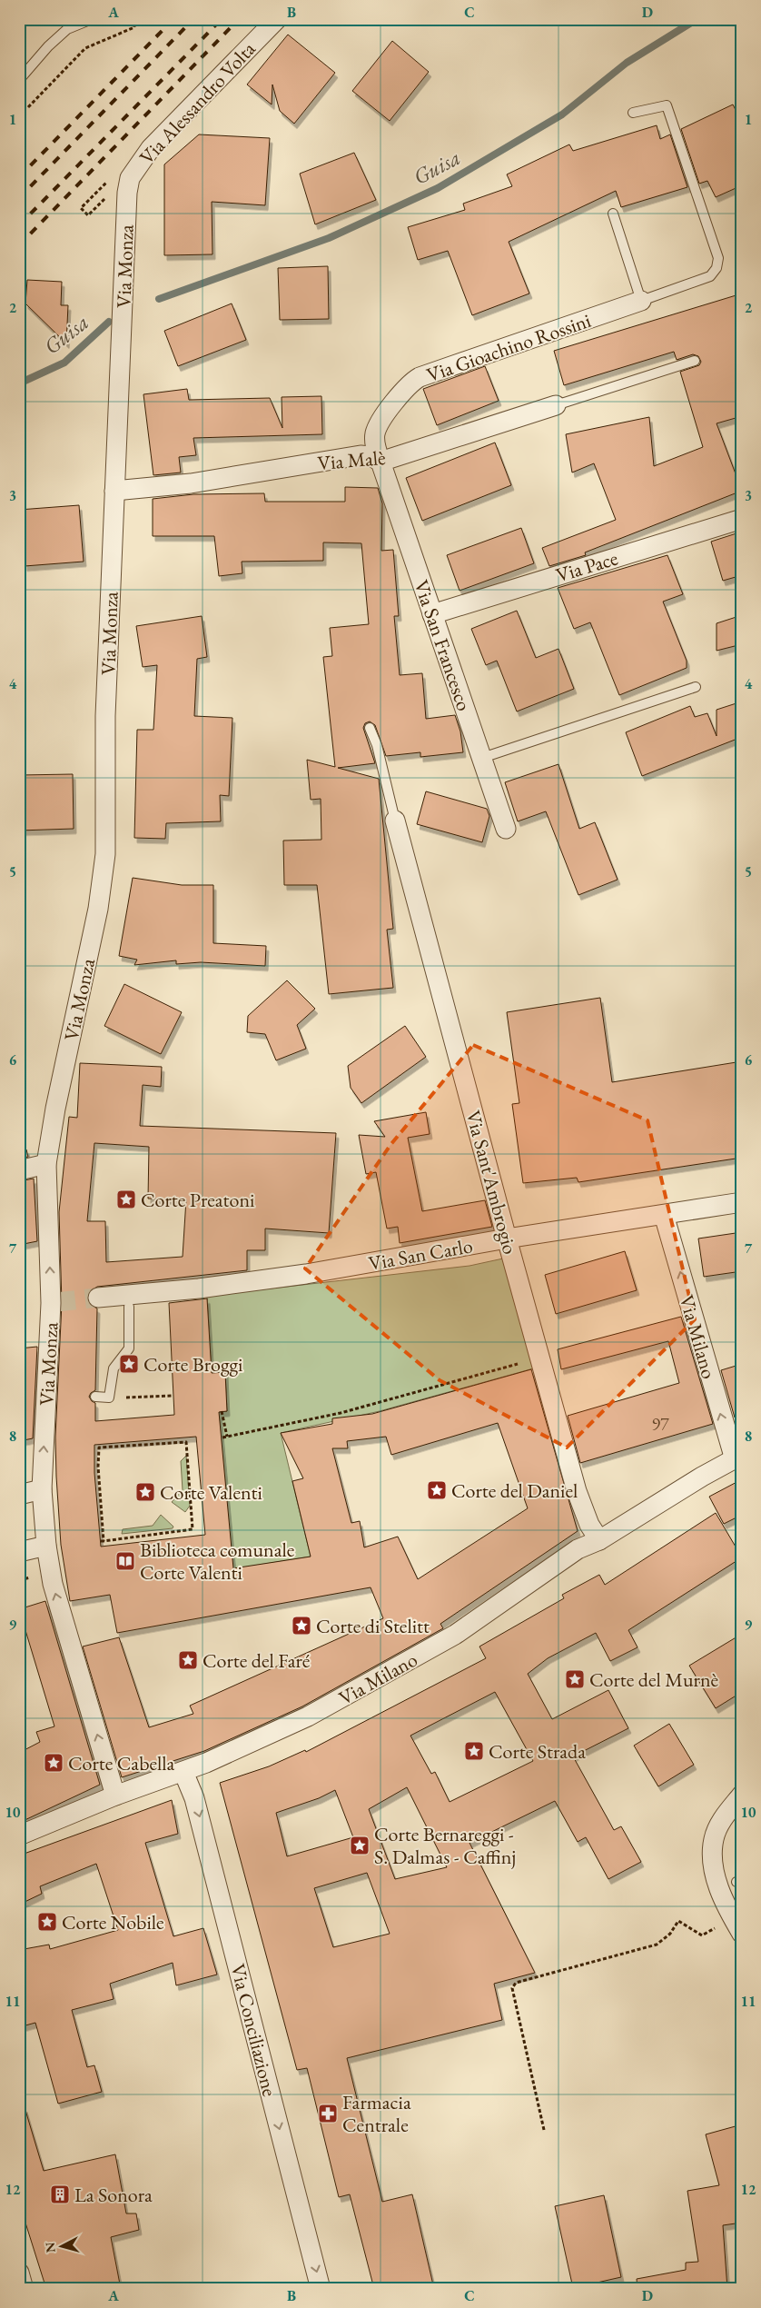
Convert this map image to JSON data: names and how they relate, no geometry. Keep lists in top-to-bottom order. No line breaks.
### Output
{"streets":{"street":["Via Alessandro Volta","Via Monza","Via Gioachino Rossini","Via Malè","Via Pace","Via San Francesco","Via Sant'Ambrogio","Via San Carlo","Via Milano","Via Conciliazione"]},"crossings":[["Via Alessandro Volta","Via Monza"],["Via Monza","Via Malè"],["Via Monza","Via Milano"],["Via Gioachino Rossini","Via Malè"],["Via Gioachino Rossini","Via San Francesco"],["Via Malè","Via San Francesco"],["Via Pace","Via San Francesco"],["Via Sant'Ambrogio","Via San Carlo"],["Via Sant'Ambrogio","Via Milano"],["Via San Carlo","Via Milano"],["Via Milano","Via Conciliazione"]],"one_way":["Via Monza","Via Conciliazione"],"water":["Guisa"],"places":{"place":["Corte Preatoni","Corte Broggi","Corte del Daniel","Corte Valenti","Corte di Stelitt","Corte del Faré","Corte del Murnè","Corte Strada","Corte Cabella","Corte Bernareggi - S. Dalmas - Caffinj","Corte Nobile"],"library":["Biblioteca comunale Corte Valenti"],"pharmacy":["Farmacia Centrale"],"building":["La Sonora"]},"house_numbers":["97"],"north":"left","grid":{"columns":["A","B","C","D"],"rows":["1","2","3","4","5","6","7","8","9","10","11","12"]}}
